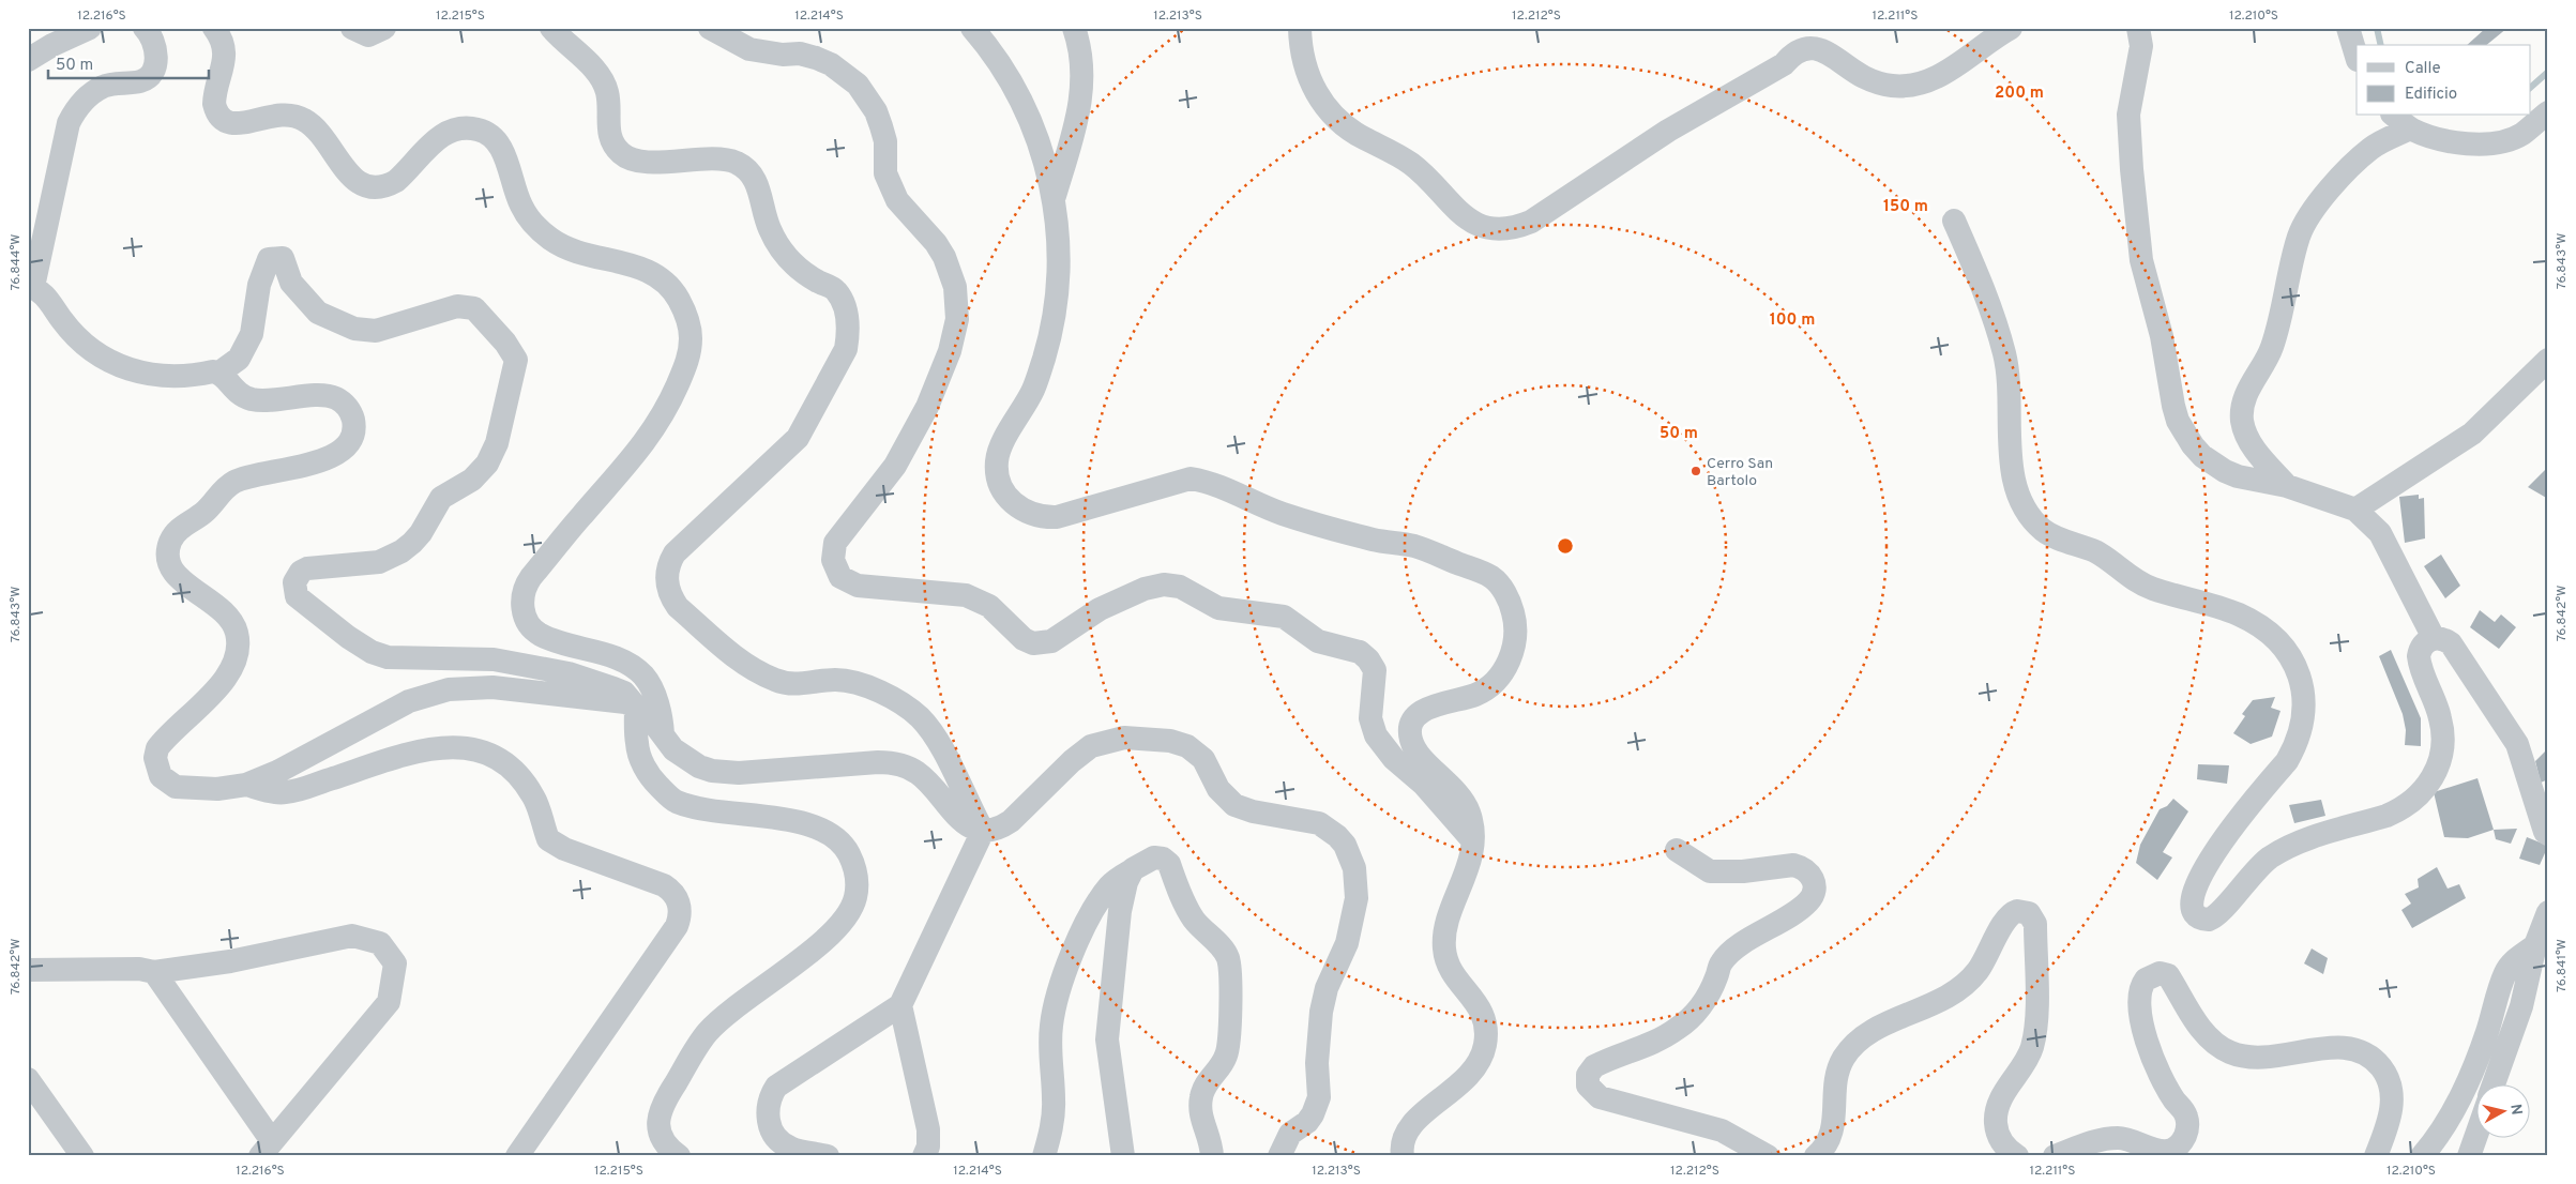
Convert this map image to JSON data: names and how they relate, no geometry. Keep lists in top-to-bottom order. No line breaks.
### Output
{"places":["Cerro San Bartolo"],"legend":["Calle","Edificio"],"scale_bar":"50 m","north":"right","coordinates":["12.216°S","12.215°S","12.214°S","12.213°S","12.212°S","12.211°S","12.210°S","76.843°W","76.844°W","76.842°W","76.841°W"],"rings":["200 m","150 m","100 m","50 m"]}
